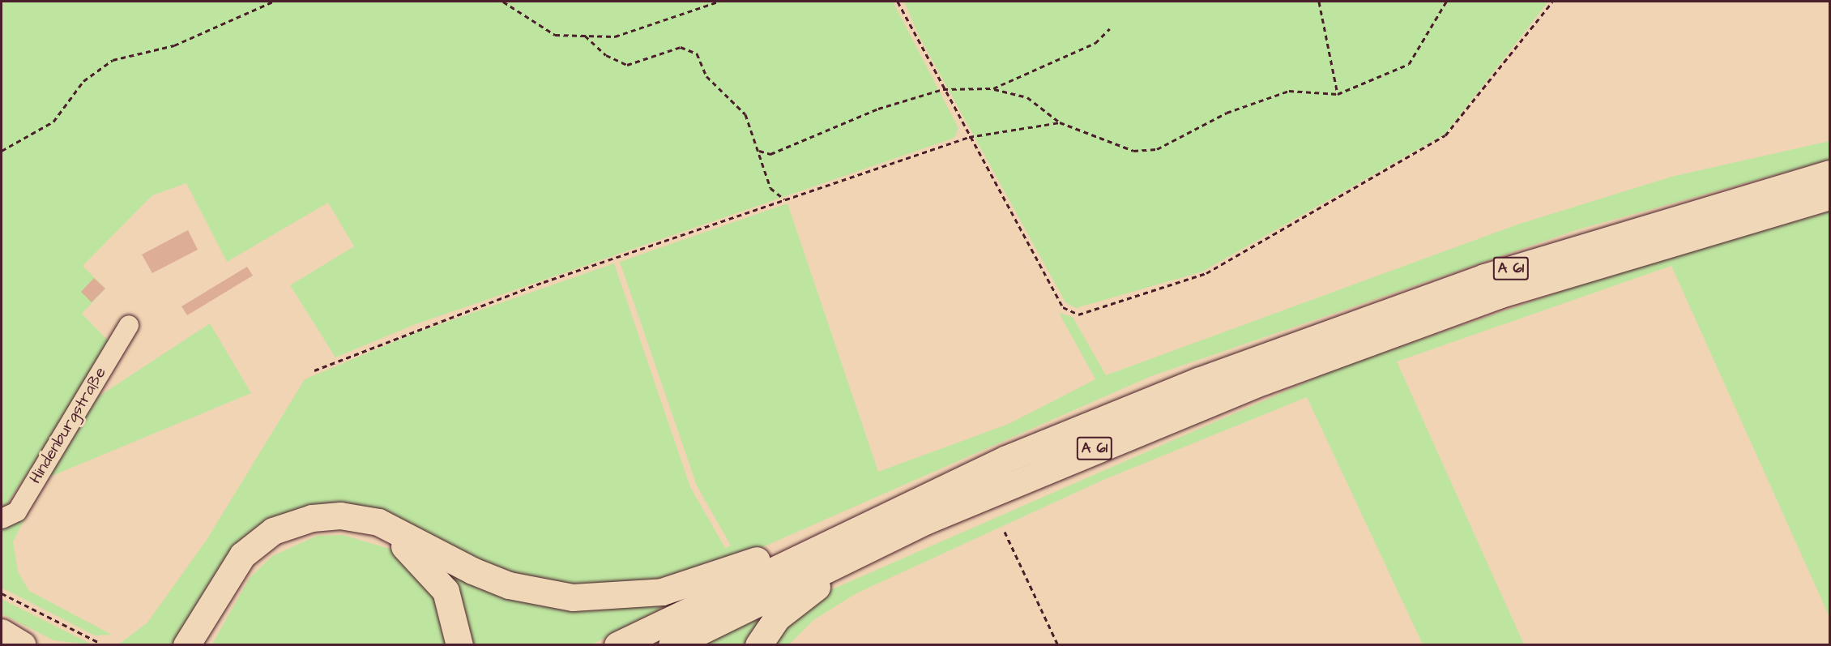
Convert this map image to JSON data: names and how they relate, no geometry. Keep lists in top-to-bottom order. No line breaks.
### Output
{"streets":{"highway":["A 61"],"street":["Hindenburgstraße"]}}
